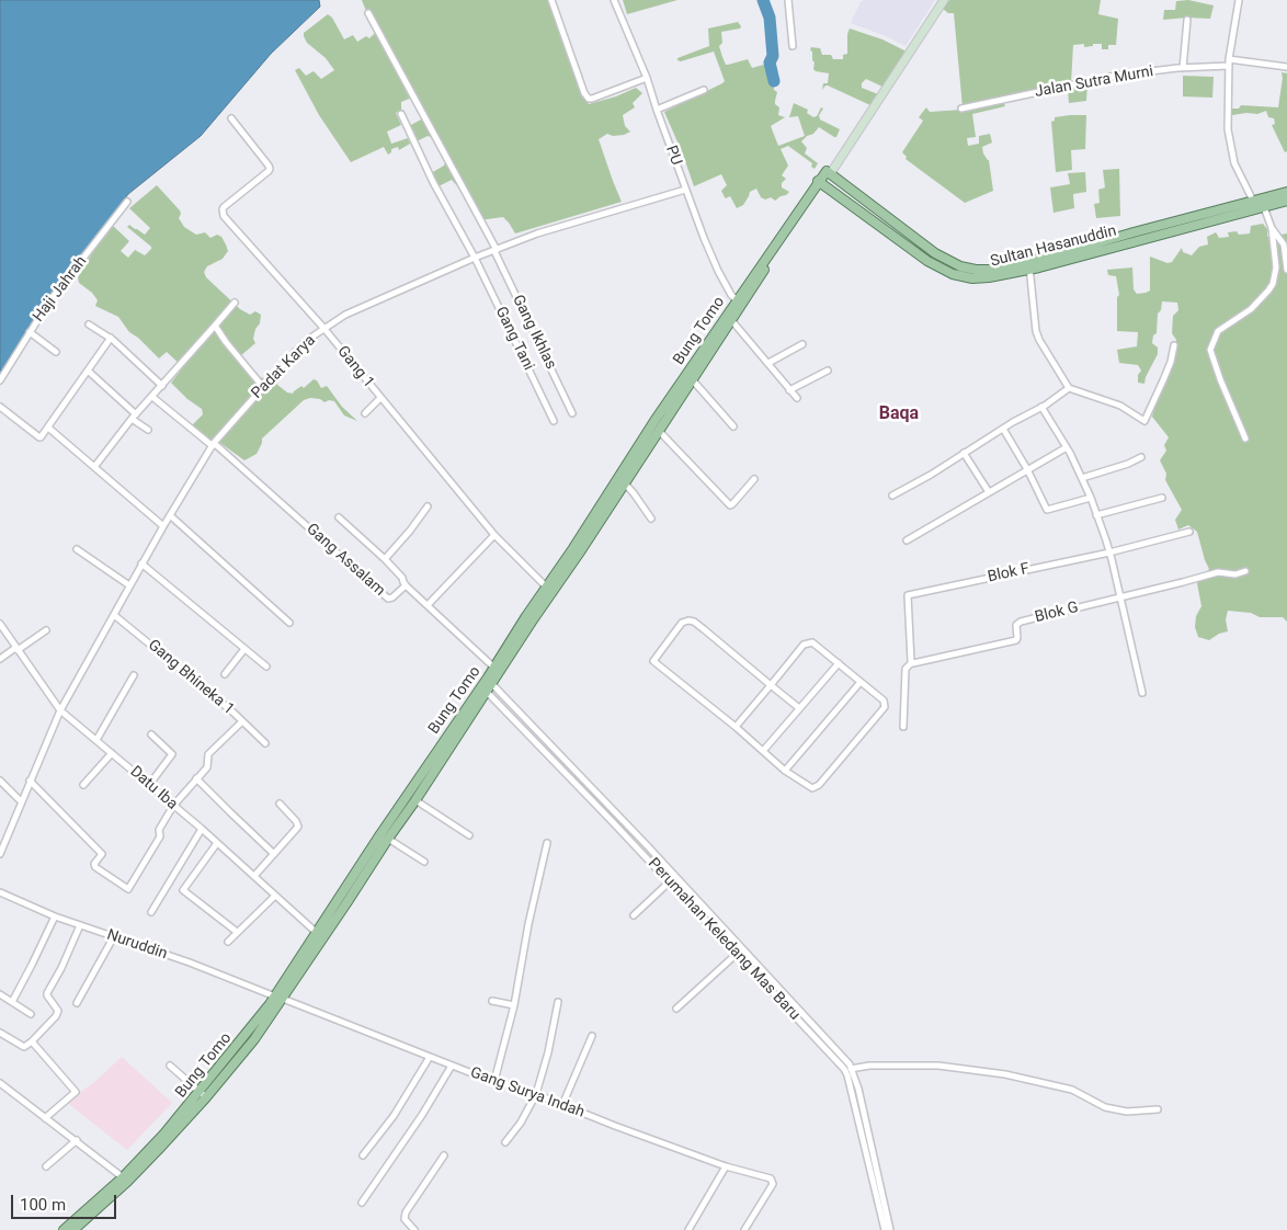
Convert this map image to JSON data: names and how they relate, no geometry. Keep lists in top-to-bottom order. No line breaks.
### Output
{"streets":{"main road":["Sultan Hasanuddin","Bung Tomo"],"street":["Jalan Sutra Murni","PU","Haji Jahrah","Gang Ikhlas","Gang Tani","Padat Karya","Gang 1","Gang Assalam","Blok F","Blok G","Gang Bhineka 1","Datu Iba","Perumahan Keledang Mas Baru","Nuruddin","Gang Surya Indah"]},"crossings":[["PU","Bung Tomo"],["PU","Padat Karya"],["Sultan Hasanuddin","Bung Tomo"],["Bung Tomo","Gang 1"],["Bung Tomo","Gang Assalam"],["Bung Tomo","Datu Iba"],["Bung Tomo","Perumahan Keledang Mas Baru"],["Bung Tomo","Nuruddin"],["Bung Tomo","Gang Surya Indah"],["Gang Ikhlas","Padat Karya"],["Gang Tani","Padat Karya"],["Padat Karya","Gang 1"],["Padat Karya","Gang Assalam"],["Padat Karya","Gang Bhineka 1"],["Padat Karya","Datu Iba"],["Blok F","Blok G"],["Nuruddin","Gang Surya Indah"]],"districts":["Baqa"],"scale_bar":"100 m"}
